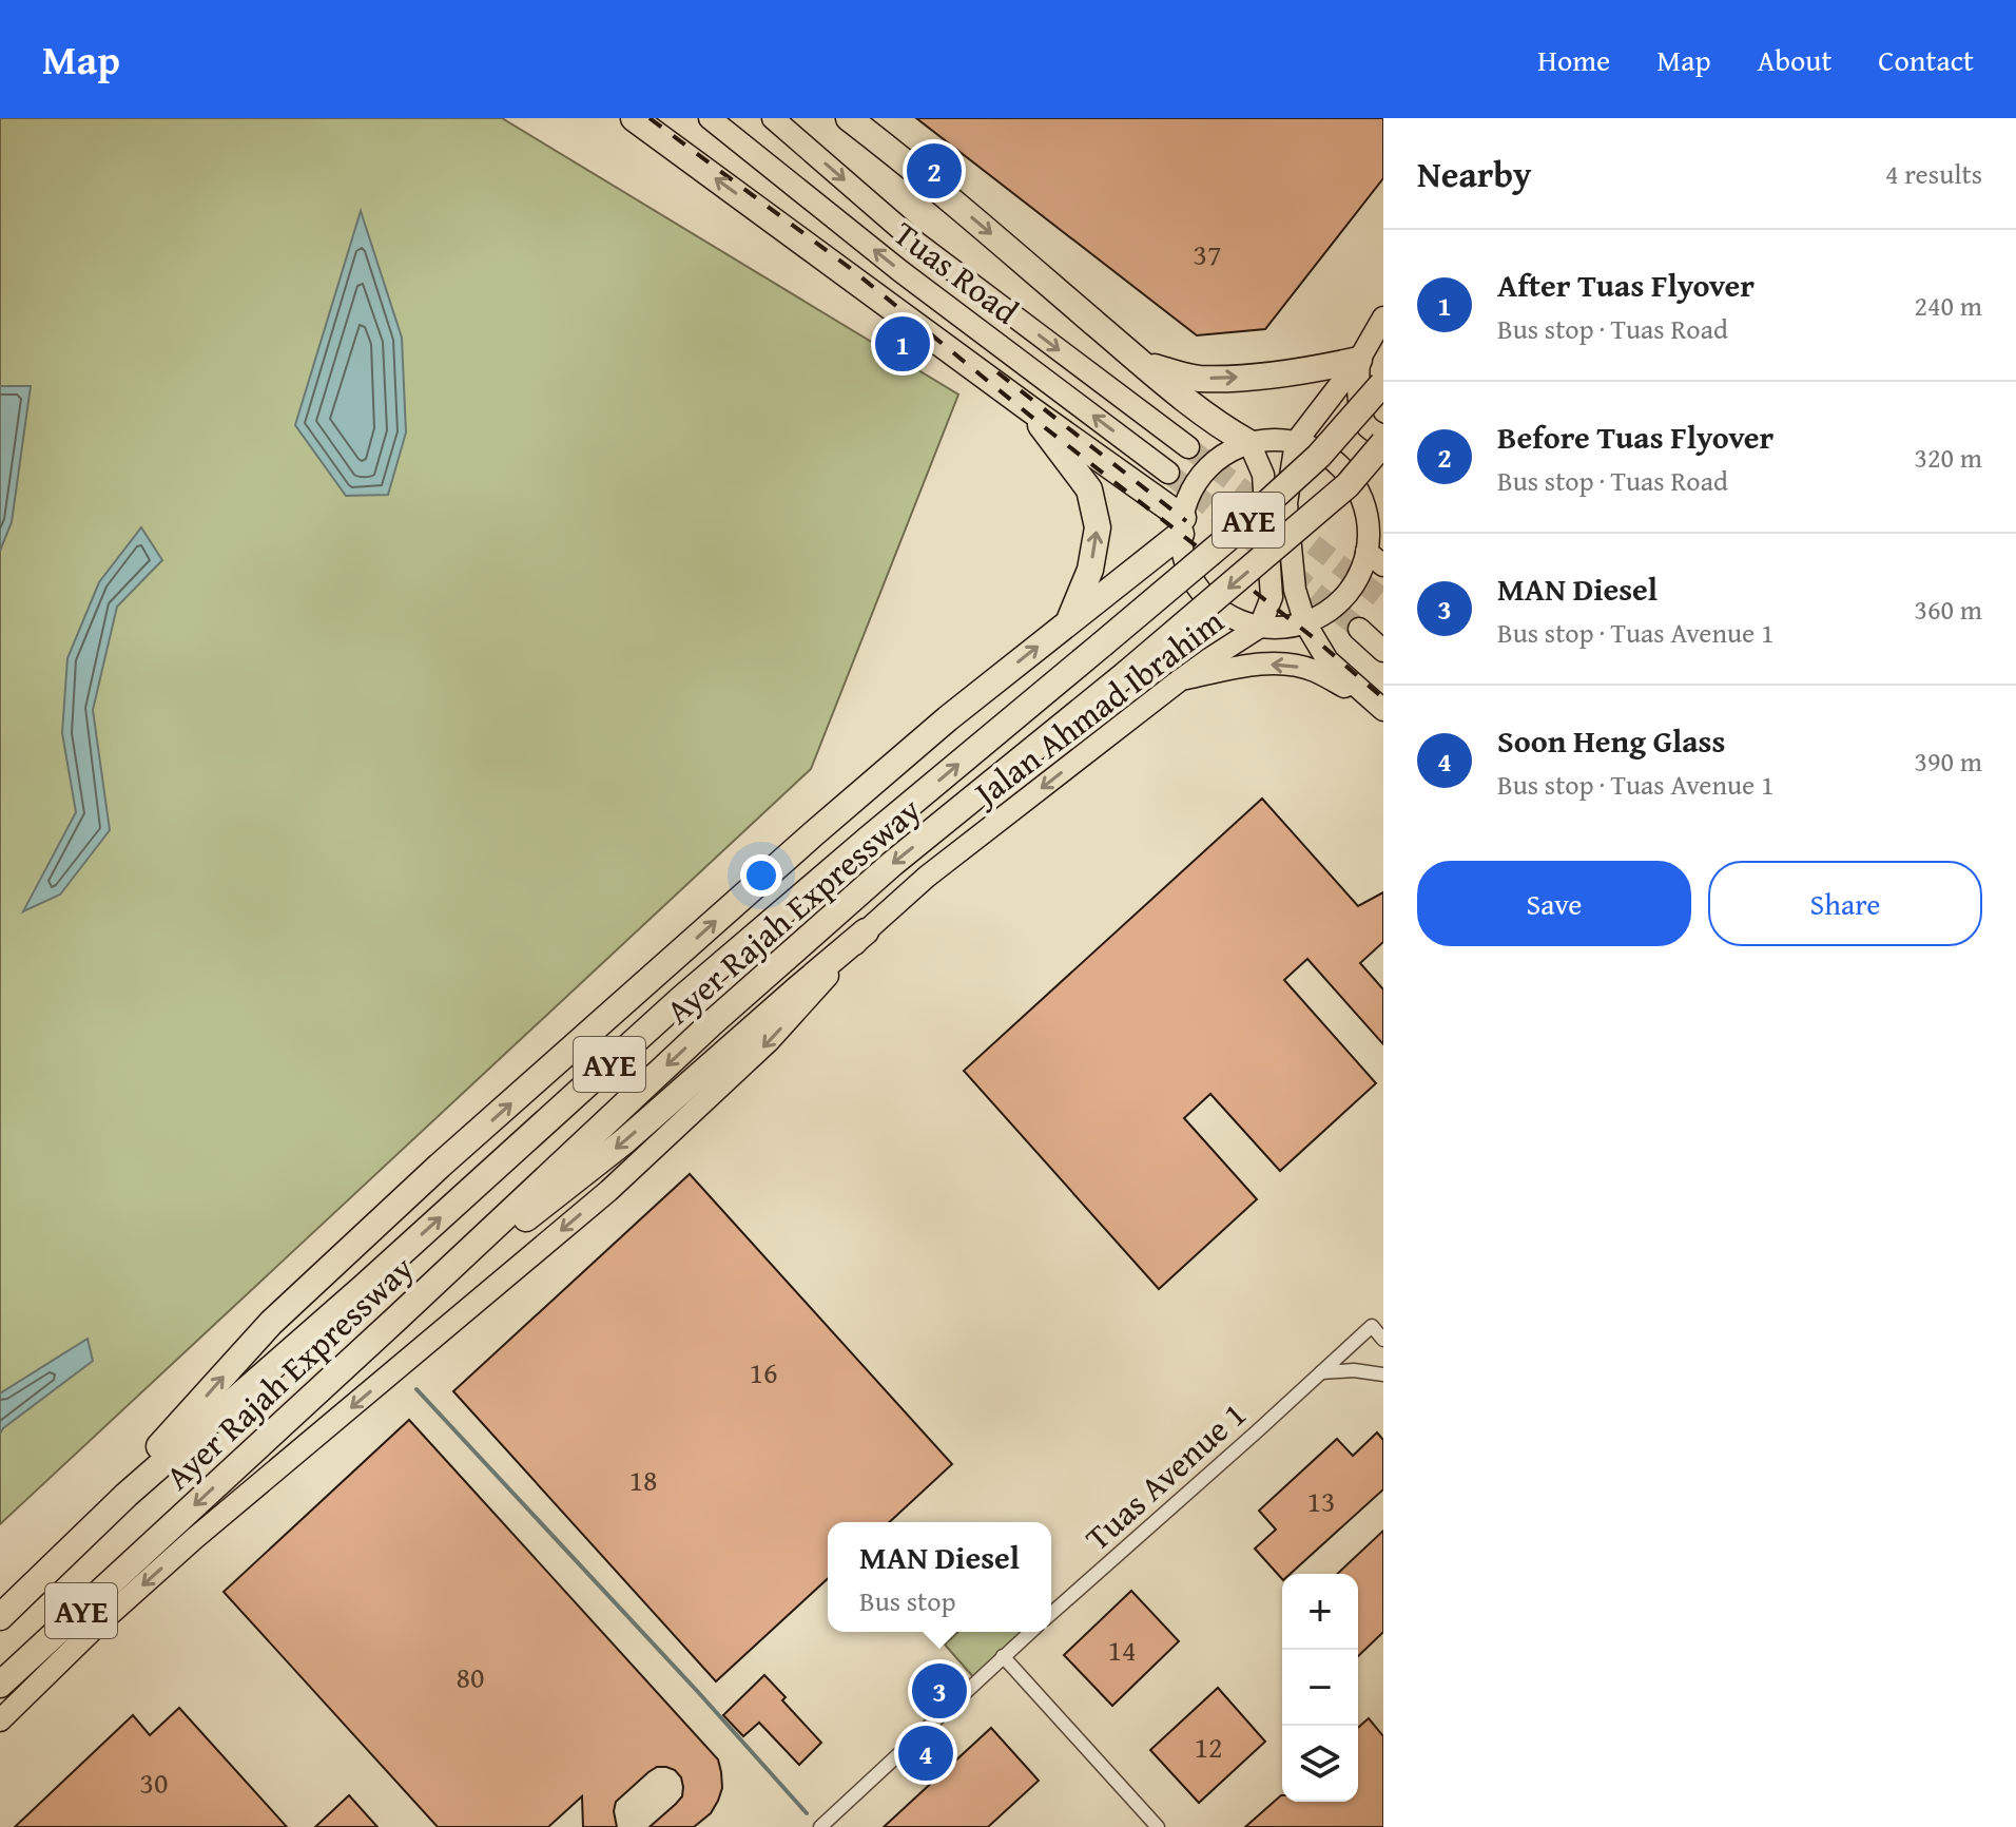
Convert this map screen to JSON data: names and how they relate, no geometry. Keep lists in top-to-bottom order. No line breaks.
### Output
{"streets":{"highway":["AYE","Ayer Rajah Expressway"],"main road":["Tuas Road","Jalan Ahmad Ibrahim"],"street":["Tuas Avenue 1"]},"one_way":["Jalan Ahmad Ibrahim"],"house_numbers":["37","16","18","13","14","80","12","30"],"page":{"header":"Map","nav":["Home","Map","About","Contact"],"heading":["Nearby","4 results"],"pins":["2","1","3","4"],"list":[{"mark":"1","name":"After Tuas Flyover","note":"Bus stop · Tuas Road","value":"240 m"},{"mark":"2","name":"Before Tuas Flyover","note":"Bus stop · Tuas Road","value":"320 m"},{"mark":"3","name":"MAN Diesel","note":"Bus stop · Tuas Avenue 1","value":"360 m"},{"mark":"4","name":"Soon Heng Glass","note":"Bus stop · Tuas Avenue 1","value":"390 m"}],"buttons":["Save","Share"],"popup":["MAN Diesel","Bus stop"],"map_buttons":["+","−"]}}
